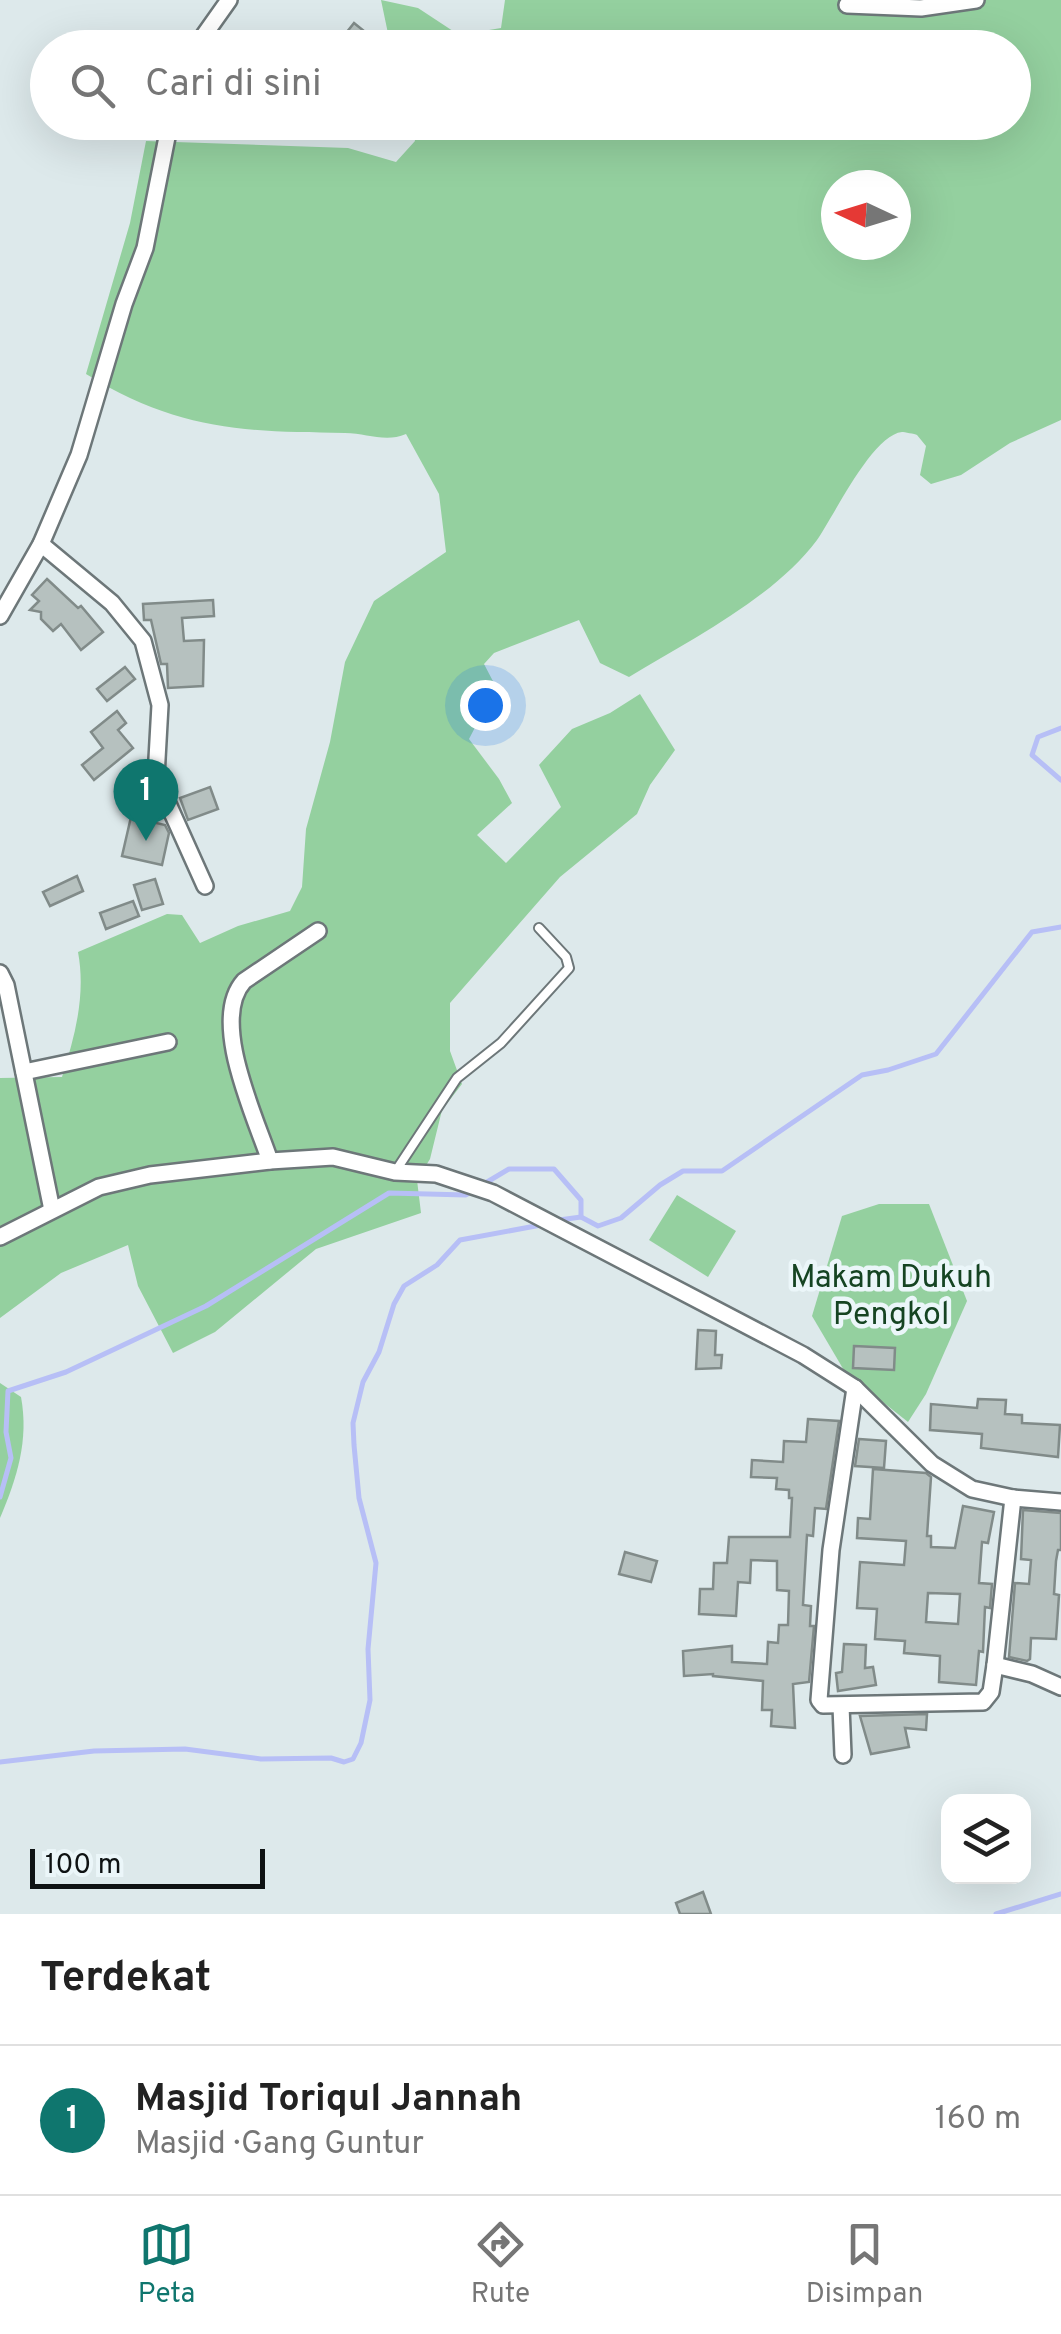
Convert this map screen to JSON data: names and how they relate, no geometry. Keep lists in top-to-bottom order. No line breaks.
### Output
{"parks":["Makam Dukuh Pengkol"],"scale_bar":"100 m","north":"left","page":{"search":"Cari di sini","pins":"1","scale":"100 m","heading":"Terdekat","list":[{"mark":"1","name":"Masjid Toriqul Jannah","note":"Masjid · Gang Guntur","value":"160 m"}],"nav":["Peta","Rute","Disimpan"]}}
